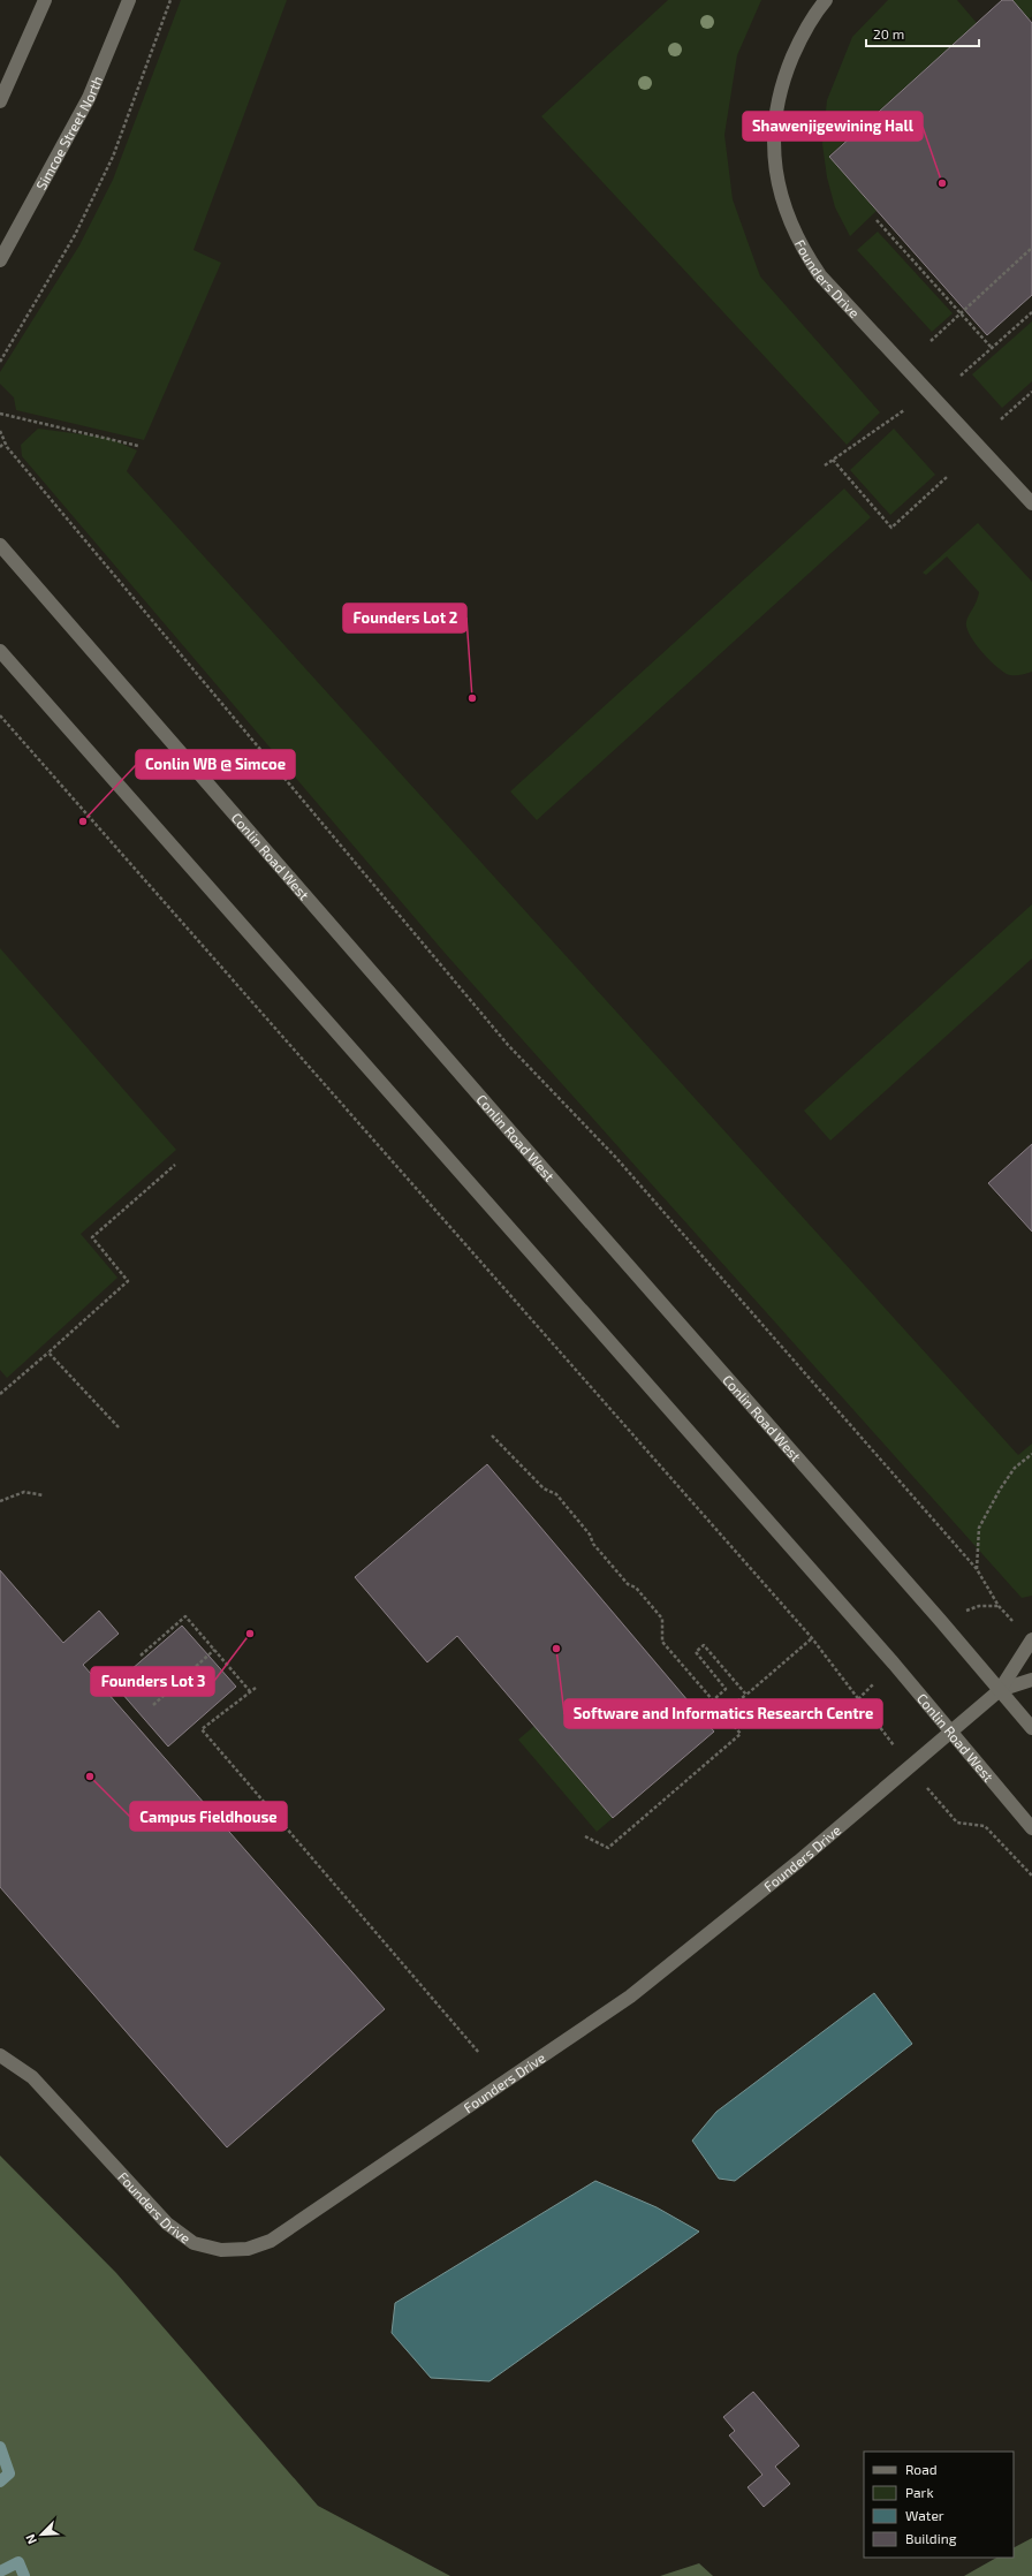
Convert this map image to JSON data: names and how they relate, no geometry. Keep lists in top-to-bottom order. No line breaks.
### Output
{"streets":{"street":["Simcoe Street North","Founders Drive","Conlin Road West"]},"crossings":[["Founders Drive","Conlin Road West"]],"places":["Shawenjigewining Hall","Founders Lot 2","Conlin WB @ Simcoe","Founders Lot 3","Software and Informatics Research Centre","Campus Fieldhouse"],"legend":["Road","Park","Water","Building"],"scale_bar":"20 m","north":"bottom left"}
